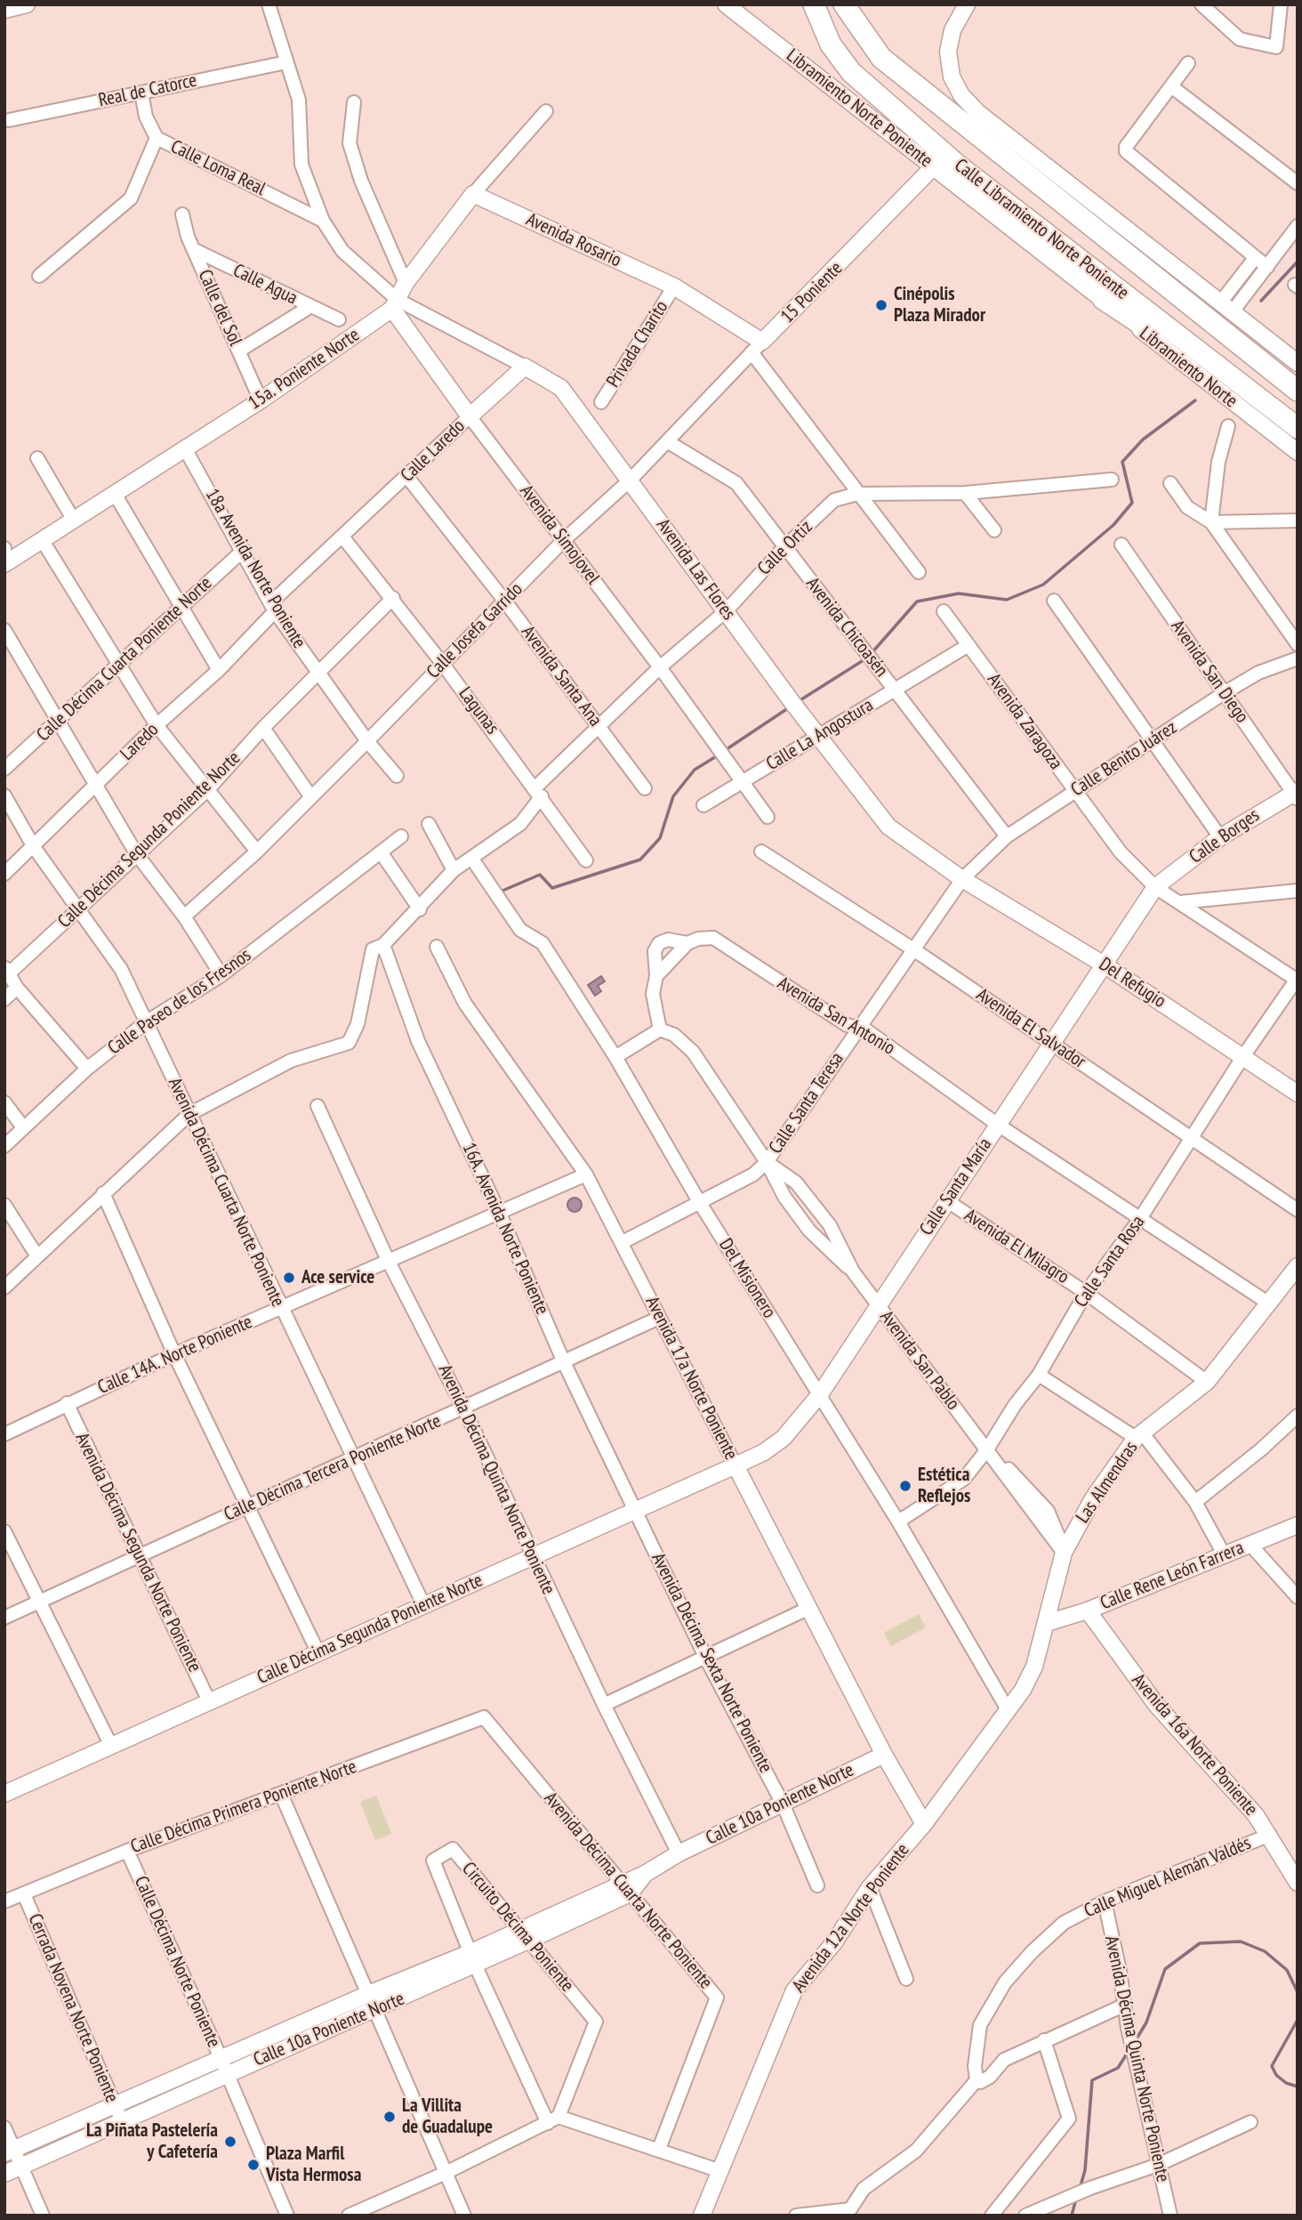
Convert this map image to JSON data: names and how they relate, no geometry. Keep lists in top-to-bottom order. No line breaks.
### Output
{"streets":{"highway":["Calle Libramiento Norte Poniente"],"street":["Real de Catorce","Libramiento Norte Poniente","Calle Loma Real","Avenida Rosario","Calle Agua","15 Poniente","Calle del Sol","Privada Charito","Libramiento Norte","15a. Poniente Norte","Calle Laredo","Avenida Simojovel","Calle Ortiz","18a Avenida Norte Poniente","Avenida Las Flores","Avenida Chicoasén","Calle Josefa Garrido","Calle Décima Cuarta Poniente Norte","Avenida San Diego","Avenida Santa Ana","Lagunas","Avenida Zaragoza","Calle La Angostura","Laredo","Calle Benito Juárez","Calle Borges","Calle Décima Segunda Poniente Norte","Del Refugio","Calle Paseo de los Fresnos","Avenida San Antonio","Avenida El Salvador","Calle Santa Teresa","Calle Santa María","Avenida Décima Cuarta Norte Poniente","16A. Avenida Norte Poniente","Avenida El Milagro","Calle Santa Rosa","Del Misionero","Calle 14A. Norte Poniente","Avenida San Pablo","Avenida 17a Norte Poniente","Calle Décima Tercera Poniente Norte","Avenida Décima Quinta Norte Poniente","Las Almendras","Avenida Décima Segunda Norte Poniente","Calle Rene León Farrera","Avenida Décima Sexta Norte Poniente","Avenida 16a Norte Poniente","Calle 10a Poniente Norte","Calle Décima Primera Poniente Norte","Calle Miguel Alemán Valdés","Avenida 12a Norte Poniente","Circuito Décima Poniente","Calle Décima Norte Poniente","Cerrada Novena Norte Poniente"]},"crossings":[["Real de Catorce","Calle Loma Real"],["Real de Catorce","Avenida Las Flores"],["Libramiento Norte Poniente","15 Poniente"],["Libramiento Norte Poniente","Libramiento Norte"],["Calle Loma Real","Avenida Las Flores"],["Avenida Rosario","Privada Charito"],["Avenida Rosario","15a. Poniente Norte"],["Calle Agua","Calle del Sol"],["15 Poniente","Calle Josefa Garrido"],["Calle del Sol","15a. Poniente Norte"],["15a. Poniente Norte","Avenida Simojovel"],["15a. Poniente Norte","18a Avenida Norte Poniente"],["15a. Poniente Norte","Avenida Las Flores"],["Calle Laredo","Avenida Simojovel"],["Calle Laredo","Avenida Las Flores"],["Calle Laredo","Avenida Santa Ana"],["Calle Laredo","Lagunas"],["Calle Laredo","Laredo"],["Avenida Simojovel","Calle Ortiz"],["Avenida Simojovel","Avenida Las Flores"],["Avenida Simojovel","Calle Josefa Garrido"],["Avenida Simojovel","Calle La Angostura"],["Calle Ortiz","Avenida Las Flores"],["Calle Ortiz","Avenida Chicoasén"],["Calle Ortiz","Avenida Santa Ana"],["Calle Ortiz","Lagunas"],["Calle Ortiz","Avenida Décima Cuarta Norte Poniente"],["Calle Ortiz","16A. Avenida Norte Poniente"],["Calle Ortiz","Del Misionero"],["18a Avenida Norte Poniente","Calle Josefa Garrido"],["18a Avenida Norte Poniente","Calle Décima Cuarta Poniente Norte"],["18a Avenida Norte Poniente","Laredo"],["18a Avenida Norte Poniente","Calle Décima Segunda Poniente Norte"],["Avenida Las Flores","Calle Josefa Garrido"],["Avenida Las Flores","Calle La Angostura"],["Avenida Las Flores","Calle Benito Juárez"],["Avenida Las Flores","Del Refugio"],["Avenida Las Flores","Calle Santa Teresa"],["Avenida Chicoasén","Calle Josefa Garrido"],["Avenida Chicoasén","Calle La Angostura"],["Avenida Chicoasén","Calle Benito Juárez"],["Calle Josefa Garrido","Avenida Santa Ana"],["Calle Josefa Garrido","Lagunas"],["Avenida San Diego","Calle Benito Juárez"],["Avenida San Diego","Calle Borges"],["Lagunas","Laredo"],["Lagunas","Calle Décima Segunda Poniente Norte"],["Avenida Zaragoza","Calle La Angostura"],["Avenida Zaragoza","Calle Benito Juárez"],["Avenida Zaragoza","Calle Borges"],["Avenida Zaragoza","Calle Santa María"],["Avenida Zaragoza","Calle Santa Rosa"],["Laredo","Avenida Décima Cuarta Norte Poniente"],["Calle Benito Juárez","Del Refugio"],["Calle Benito Juárez","Calle Santa Teresa"],["Calle Borges","Calle Santa María"],["Calle Décima Segunda Poniente Norte","Calle Santa María"],["Calle Décima Segunda Poniente Norte","Avenida Décima Cuarta Norte Poniente"],["Calle Décima Segunda Poniente Norte","16A. Avenida Norte Poniente"],["Calle Décima Segunda Poniente Norte","Avenida 17a Norte Poniente"],["Calle Décima Segunda Poniente Norte","Avenida Décima Quinta Norte Poniente"],["Calle Décima Segunda Poniente Norte","Avenida Décima Segunda Norte Poniente"],["Calle Décima Segunda Poniente Norte","Avenida Décima Sexta Norte Poniente"],["Del Refugio","Calle Santa Teresa"],["Del Refugio","Calle Santa María"],["Del Refugio","Calle Santa Rosa"],["Calle Paseo de los Fresnos","Avenida Décima Cuarta Norte Poniente"],["Avenida San Antonio","Calle Santa Teresa"],["Avenida San Antonio","Calle Santa María"],["Avenida San Antonio","Calle Santa Rosa"],["Avenida San Antonio","Las Almendras"],["Avenida El Salvador","Calle Santa Teresa"],["Avenida El Salvador","Calle Santa María"],["Avenida El Salvador","Calle Santa Rosa"],["Calle Santa Teresa","Del Misionero"],["Calle Santa Teresa","Avenida San Pablo"],["Calle Santa Teresa","Avenida 17a Norte Poniente"],["Calle Santa María","Avenida El Milagro"],["Calle Santa María","Del Misionero"],["Calle Santa María","Avenida San Pablo"],["Calle Santa María","Avenida 17a Norte Poniente"],["Avenida Décima Cuarta Norte Poniente","Calle 14A. Norte Poniente"],["Avenida Décima Cuarta Norte Poniente","Calle Décima Tercera Poniente Norte"],["Avenida Décima Cuarta Norte Poniente","Calle 10a Poniente Norte"],["Avenida Décima Cuarta Norte Poniente","Calle Décima Primera Poniente Norte"],["16A. Avenida Norte Poniente","Calle 14A. Norte Poniente"],["16A. Avenida Norte Poniente","Calle Décima Tercera Poniente Norte"],["16A. Avenida Norte Poniente","Avenida Décima Sexta Norte Poniente"],["Avenida El Milagro","Calle Santa Rosa"],["Avenida El Milagro","Las Almendras"],["Calle Santa Rosa","Del Misionero"],["Calle Santa Rosa","Avenida San Pablo"],["Del Misionero","Las Almendras"],["Del Misionero","Avenida 12a Norte Poniente"],["Calle 14A. Norte Poniente","Avenida 17a Norte Poniente"],["Calle 14A. Norte Poniente","Avenida Décima Quinta Norte Poniente"],["Calle 14A. Norte Poniente","Avenida Décima Segunda Norte Poniente"],["Avenida San Pablo","Las Almendras"],["Avenida 17a Norte Poniente","Calle Décima Tercera Poniente Norte"],["Avenida 17a Norte Poniente","Calle 10a Poniente Norte"],["Avenida 17a Norte Poniente","Avenida 12a Norte Poniente"],["Calle Décima Tercera Poniente Norte","Avenida Décima Quinta Norte Poniente"],["Calle Décima Tercera Poniente Norte","Avenida Décima Segunda Norte Poniente"],["Avenida Décima Quinta Norte Poniente","Calle 10a Poniente Norte"],["Avenida Décima Quinta Norte Poniente","Calle Miguel Alemán Valdés"],["Las Almendras","Calle Rene León Farrera"],["Las Almendras","Avenida 12a Norte Poniente"],["Calle Rene León Farrera","Avenida 16a Norte Poniente"],["Avenida Décima Sexta Norte Poniente","Calle 10a Poniente Norte"],["Avenida 16a Norte Poniente","Calle Miguel Alemán Valdés"],["Calle 10a Poniente Norte","Circuito Décima Poniente"],["Calle 10a Poniente Norte","Calle Décima Norte Poniente"],["Calle 10a Poniente Norte","Cerrada Novena Norte Poniente"],["Calle Décima Primera Poniente Norte","Calle Décima Norte Poniente"],["Calle Décima Primera Poniente Norte","Cerrada Novena Norte Poniente"]],"places":["Cinépolis Plaza Mirador","Ace service","Estética Reflejos","La Villita de Guadalupe","La Piñata Pastelería y Cafetería","Plaza Marfil Vista Hermosa"]}
